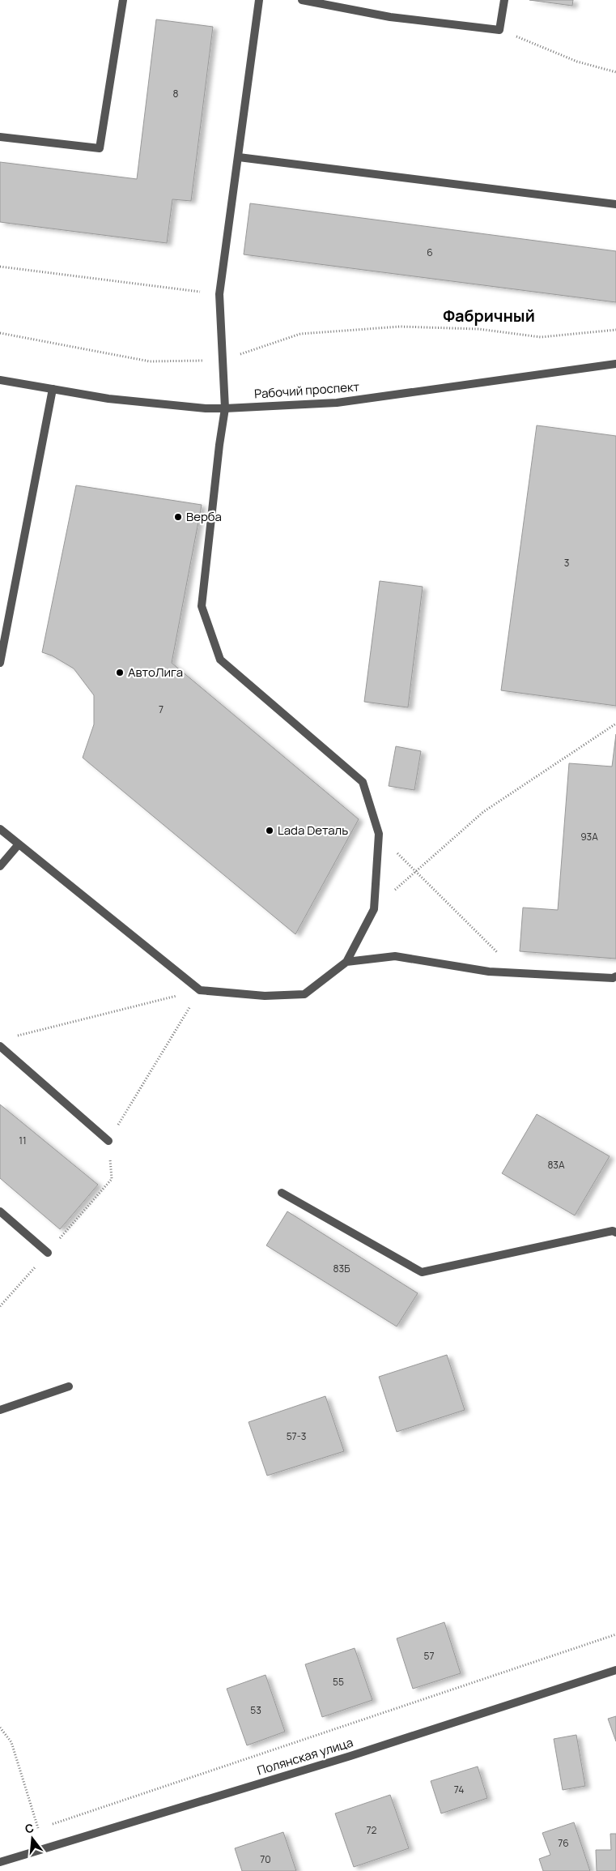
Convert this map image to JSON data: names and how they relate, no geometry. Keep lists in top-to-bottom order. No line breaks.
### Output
{"streets":{"street":["Рабочий проспект","Полянская улица"]},"districts":["Фабричный"],"places":["Верба","АвтоЛига","Lada Dеталь"],"house_numbers":["8","6","3","7","93А","11","83А","83Б","57-3","57","55","53","74","72","76","70"],"north":"top"}
